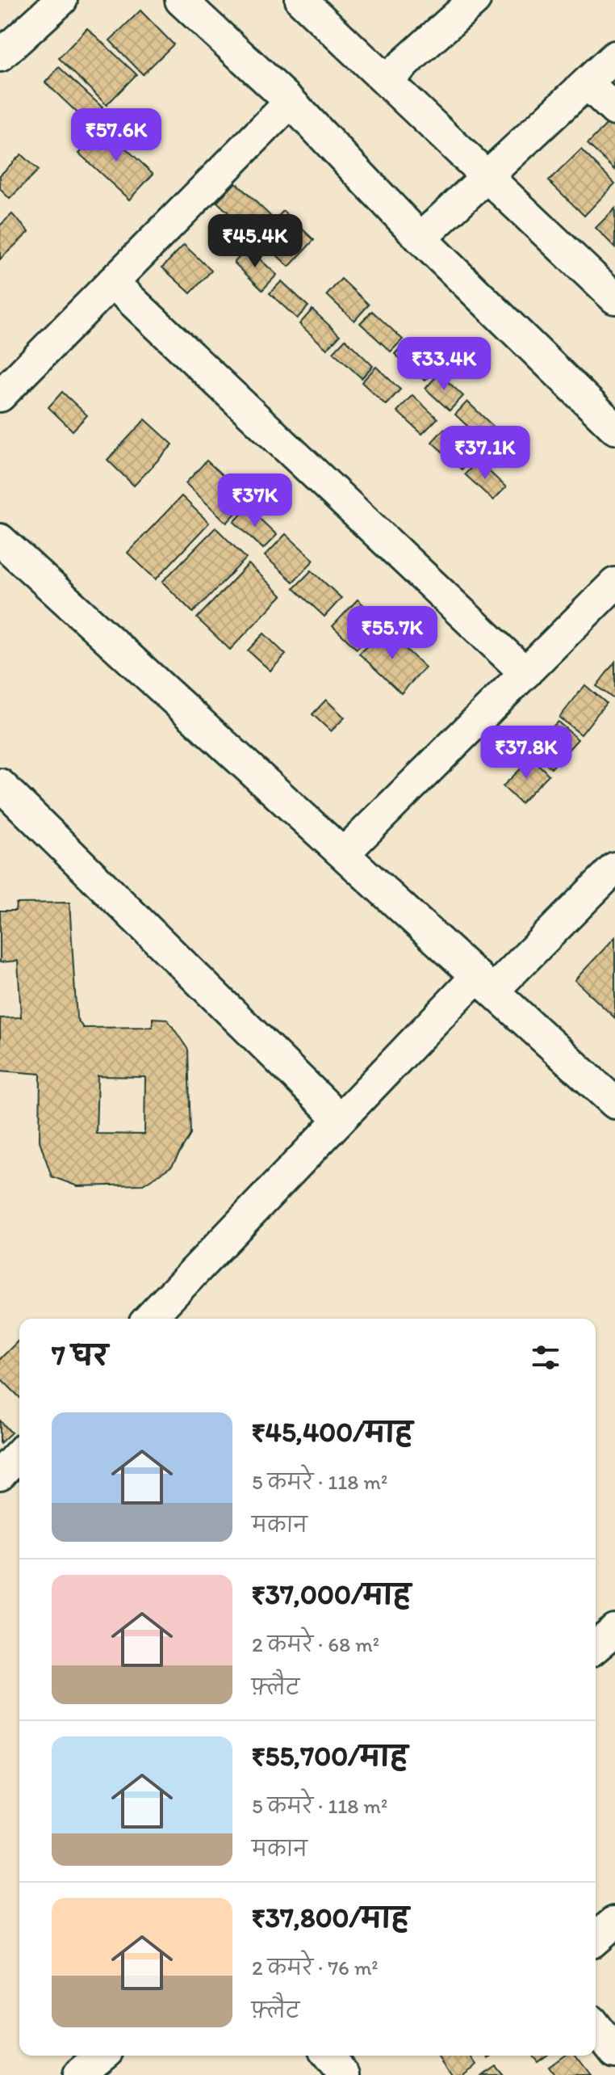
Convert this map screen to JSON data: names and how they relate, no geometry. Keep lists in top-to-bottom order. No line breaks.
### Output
{"page":{"price":["₹57.6K","₹45.4K","₹33.4K","₹37.1K","₹37K","₹55.7K","₹37.8K"],"heading":"7 घर","list":[{"name":"₹45,400/माह","note":"5 कमरे · 118 m² · मकान"},{"name":"₹37,000/माह","note":"2 कमरे · 68 m² · फ़्लैट"},{"name":"₹55,700/माह","note":"5 कमरे · 118 m² · मकान"},{"name":"₹37,800/माह","note":"2 कमरे · 76 m² · फ़्लैट"}]}}
